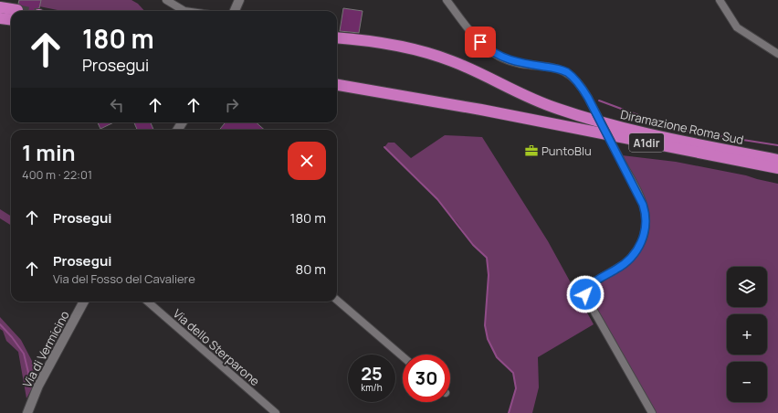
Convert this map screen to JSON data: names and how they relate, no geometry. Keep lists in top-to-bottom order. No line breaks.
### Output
{"streets":{"highway":["Diramazione Roma Sud","A1dir"],"main road":["Via di Vermicino"],"street":["Via dello Sterparone"]},"places":{"office":["PuntoBlu"]},"page":{"turn":["180 m","Prosegui"],"heading":["1 min","400 m · 22:01"],"list":[{"name":"Prosegui","value":"180 m"},{"name":"Prosegui","note":"Via del Fosso del Cavaliere","value":"80 m"}],"map_buttons":["+","−"],"speed":"25 km/h","limit":"30"}}
